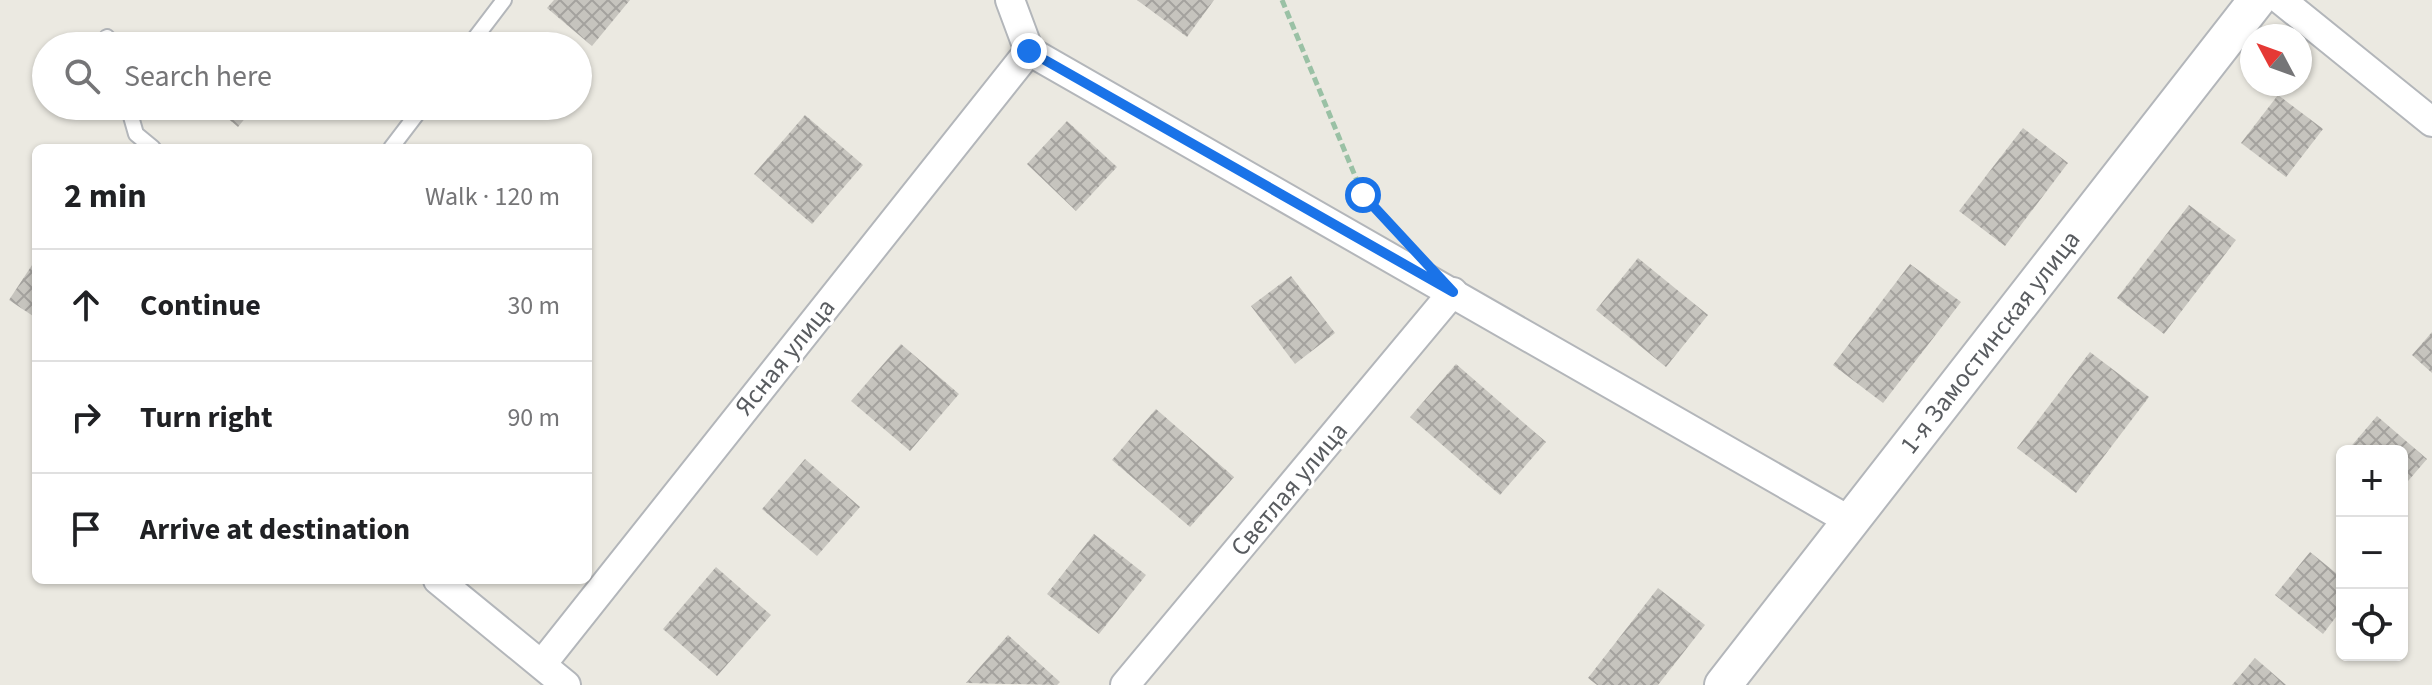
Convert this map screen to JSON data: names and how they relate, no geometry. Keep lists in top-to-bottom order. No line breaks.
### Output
{"streets":{"street":["1-я Замостинская улица","Ясная улица","Светлая улица"]},"north":"top left","page":{"search":"Search here","heading":["2 min","Walk · 120 m"],"list":[["Continue","30 m"],["Turn right","90 m"],"Arrive at destination"],"map_buttons":["+","−"]}}
